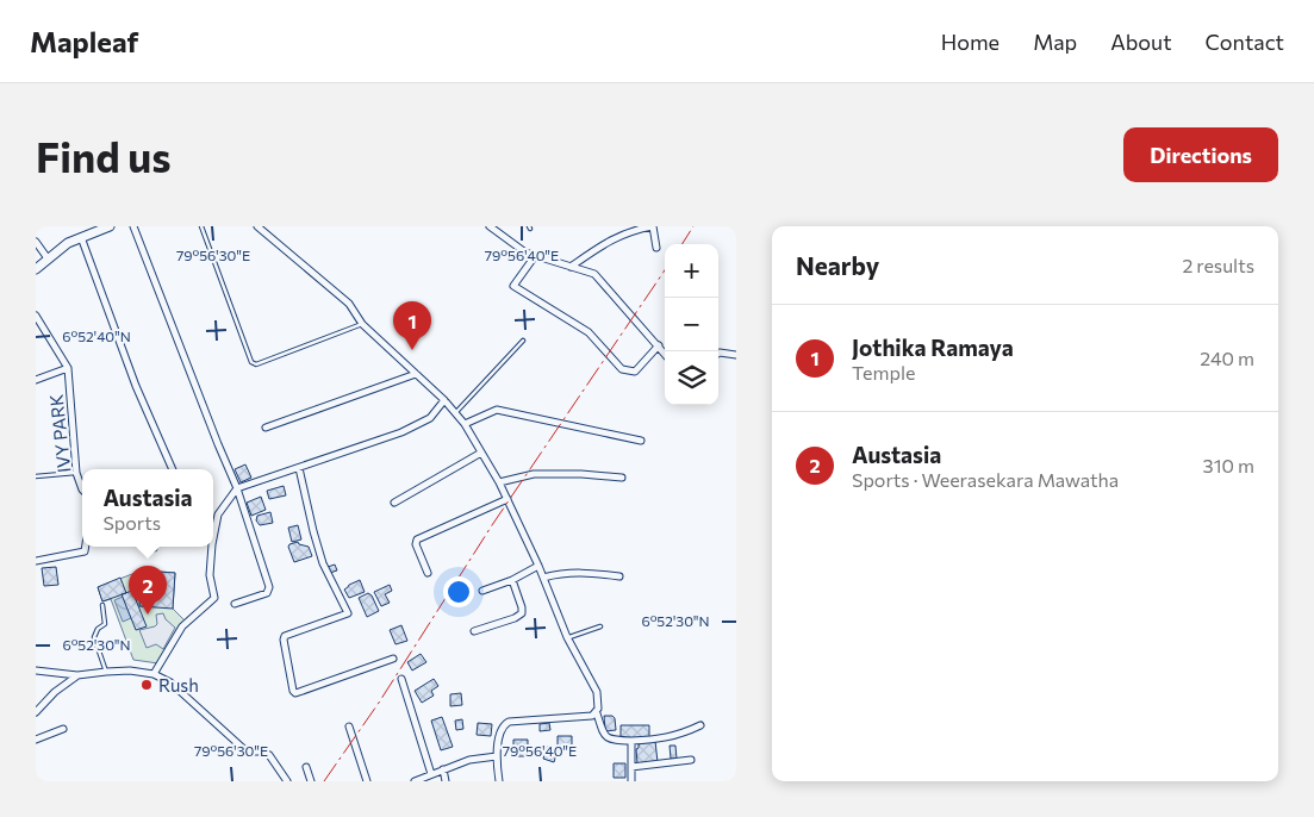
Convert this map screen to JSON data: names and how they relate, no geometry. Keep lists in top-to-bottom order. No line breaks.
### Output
{"streets":{"street":["IVY PARK"]},"places":["Rush"],"page":{"header":"Mapleaf","nav":["Home","Map","About","Contact"],"buttons":"Directions","title":"Find us","heading":["Nearby","2 results"],"map_buttons":["+","−"],"pins":["1","2"],"list":[{"mark":"1","name":"Jothika Ramaya","note":"Temple","value":"240 m"},{"mark":"2","name":"Austasia","note":"Sports · Weerasekara Mawatha","value":"310 m"}],"popup":["Austasia","Sports"]},"coordinates":["79°56'30\"E","79°56'40\"E","6°52'40\"N","6°52'30\"N"]}
